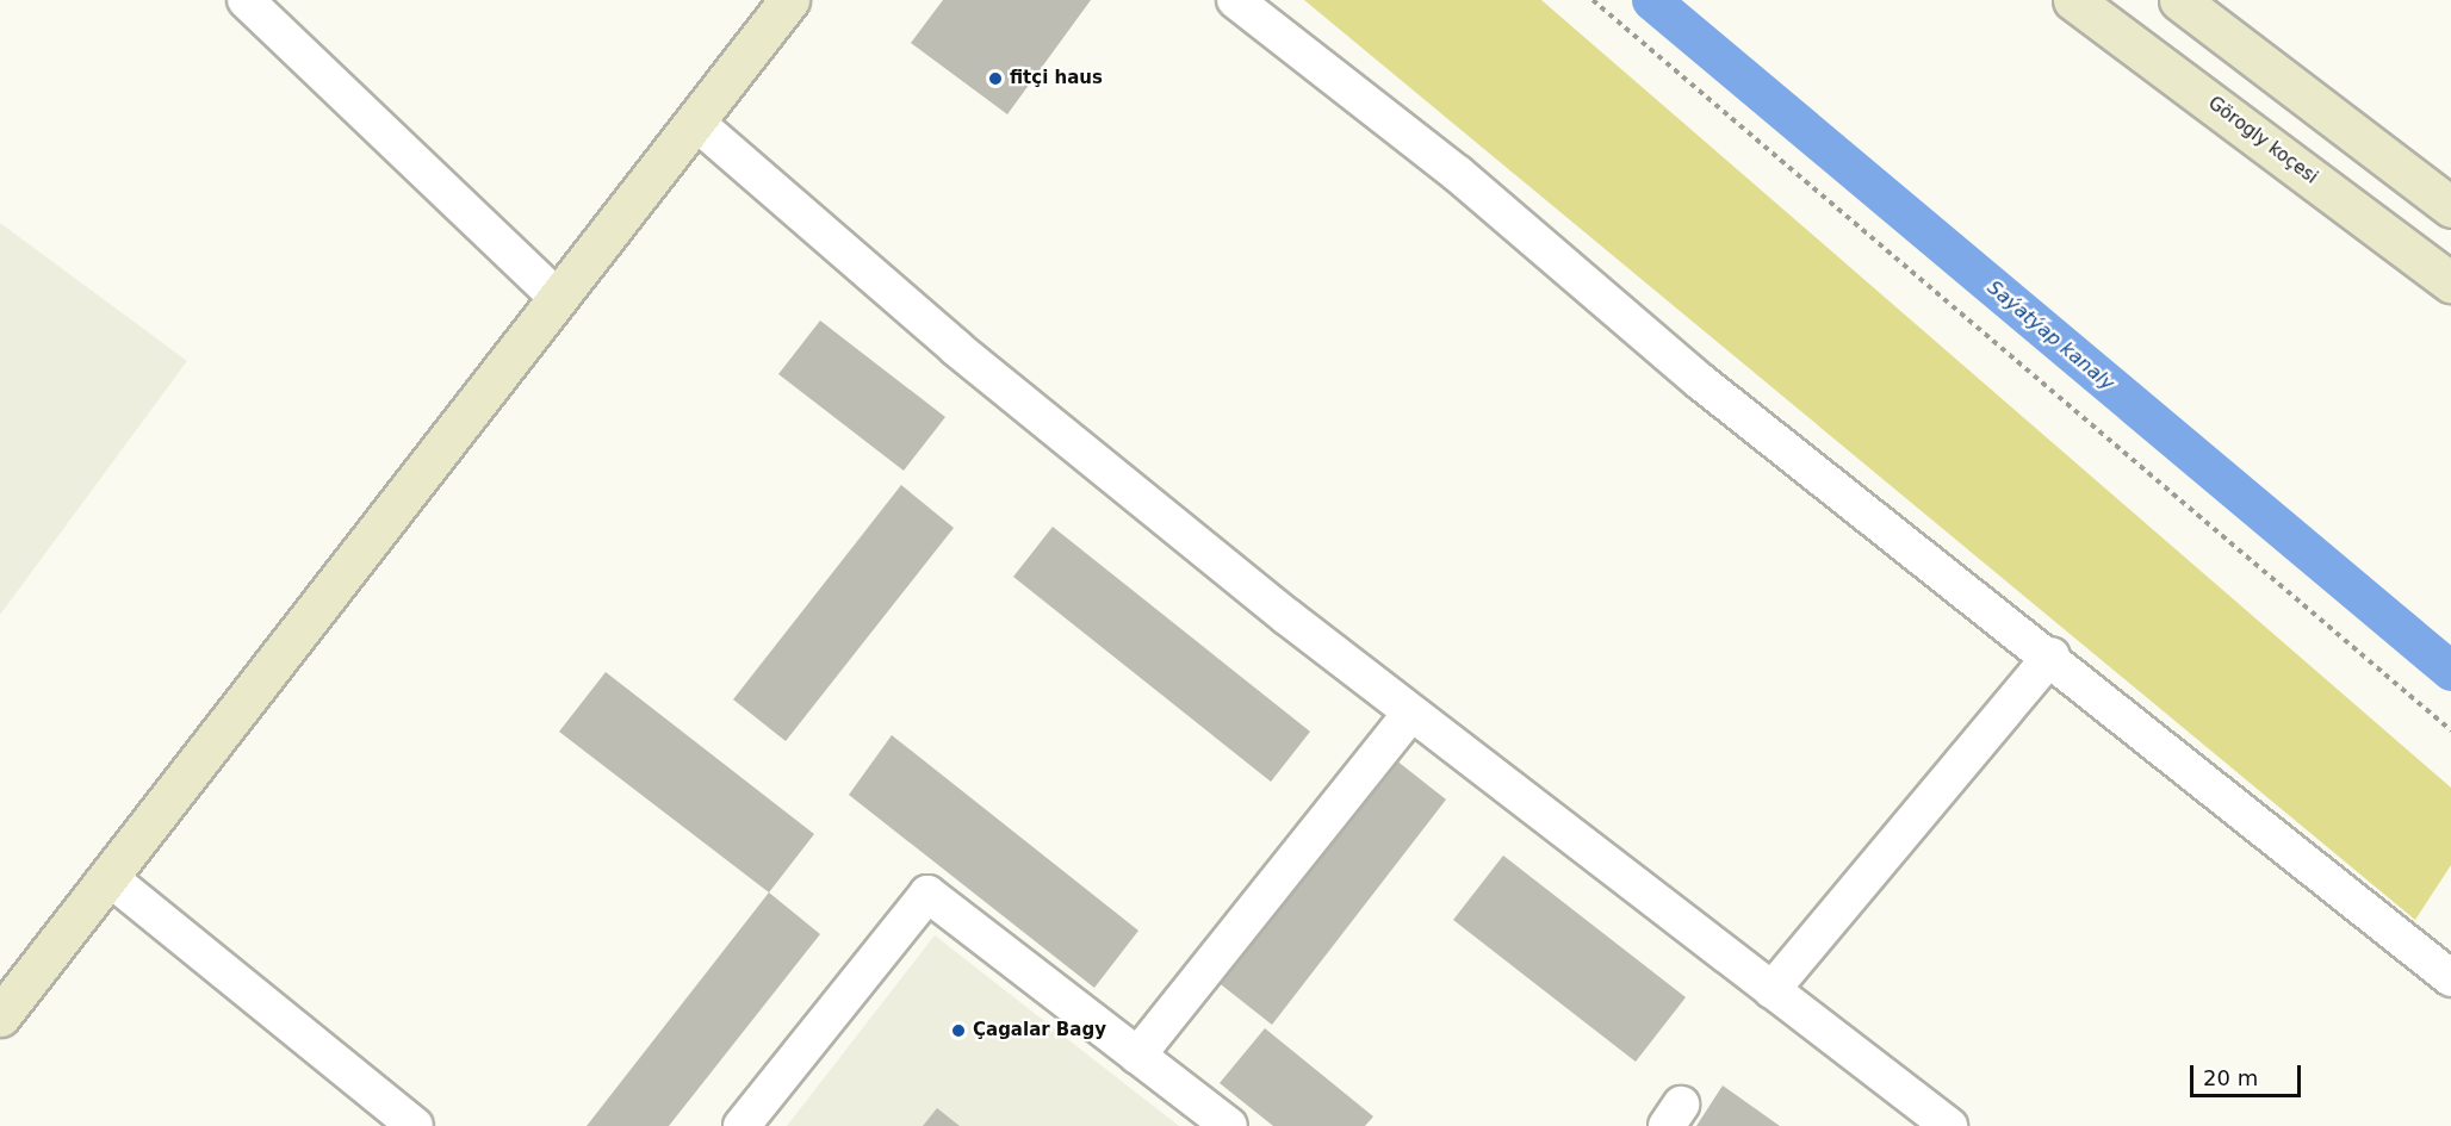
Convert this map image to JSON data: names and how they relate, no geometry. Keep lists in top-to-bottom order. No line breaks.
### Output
{"streets":{"street":["Görogly koçesi"]},"water":["Saýatýap kanaly"],"places":["fitçi haus","Çagalar Bagy"],"scale_bar":"20 m"}
